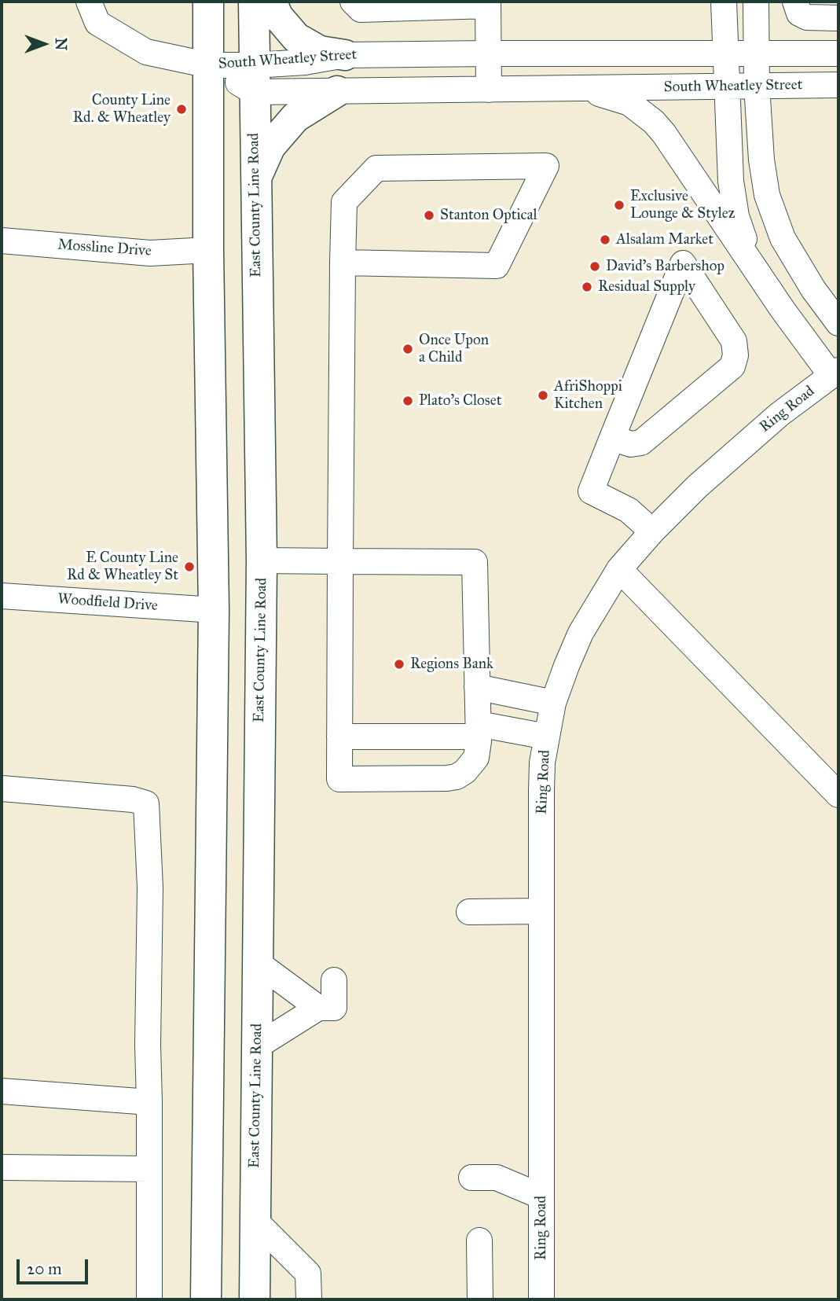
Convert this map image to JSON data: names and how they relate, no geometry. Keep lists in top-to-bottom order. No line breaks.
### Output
{"streets":{"main road":["East County Line Road"],"street":["South Wheatley Street","Mossline Drive","Ring Road","Woodfield Drive"]},"crossings":[["South Wheatley Street","East County Line Road"],["South Wheatley Street","Ring Road"]],"places":["County Line Rd. & Wheatley","Exclusive Lounge & Stylez","Stanton Optical","Alsalam Market","David’s Barbershop","Residual Supply","Once Upon a Child","AfriShoppi Kitchen","Plato's Closet","E County Line Rd & Wheatley St","Regions Bank"],"scale_bar":"20 m","north":"right"}
